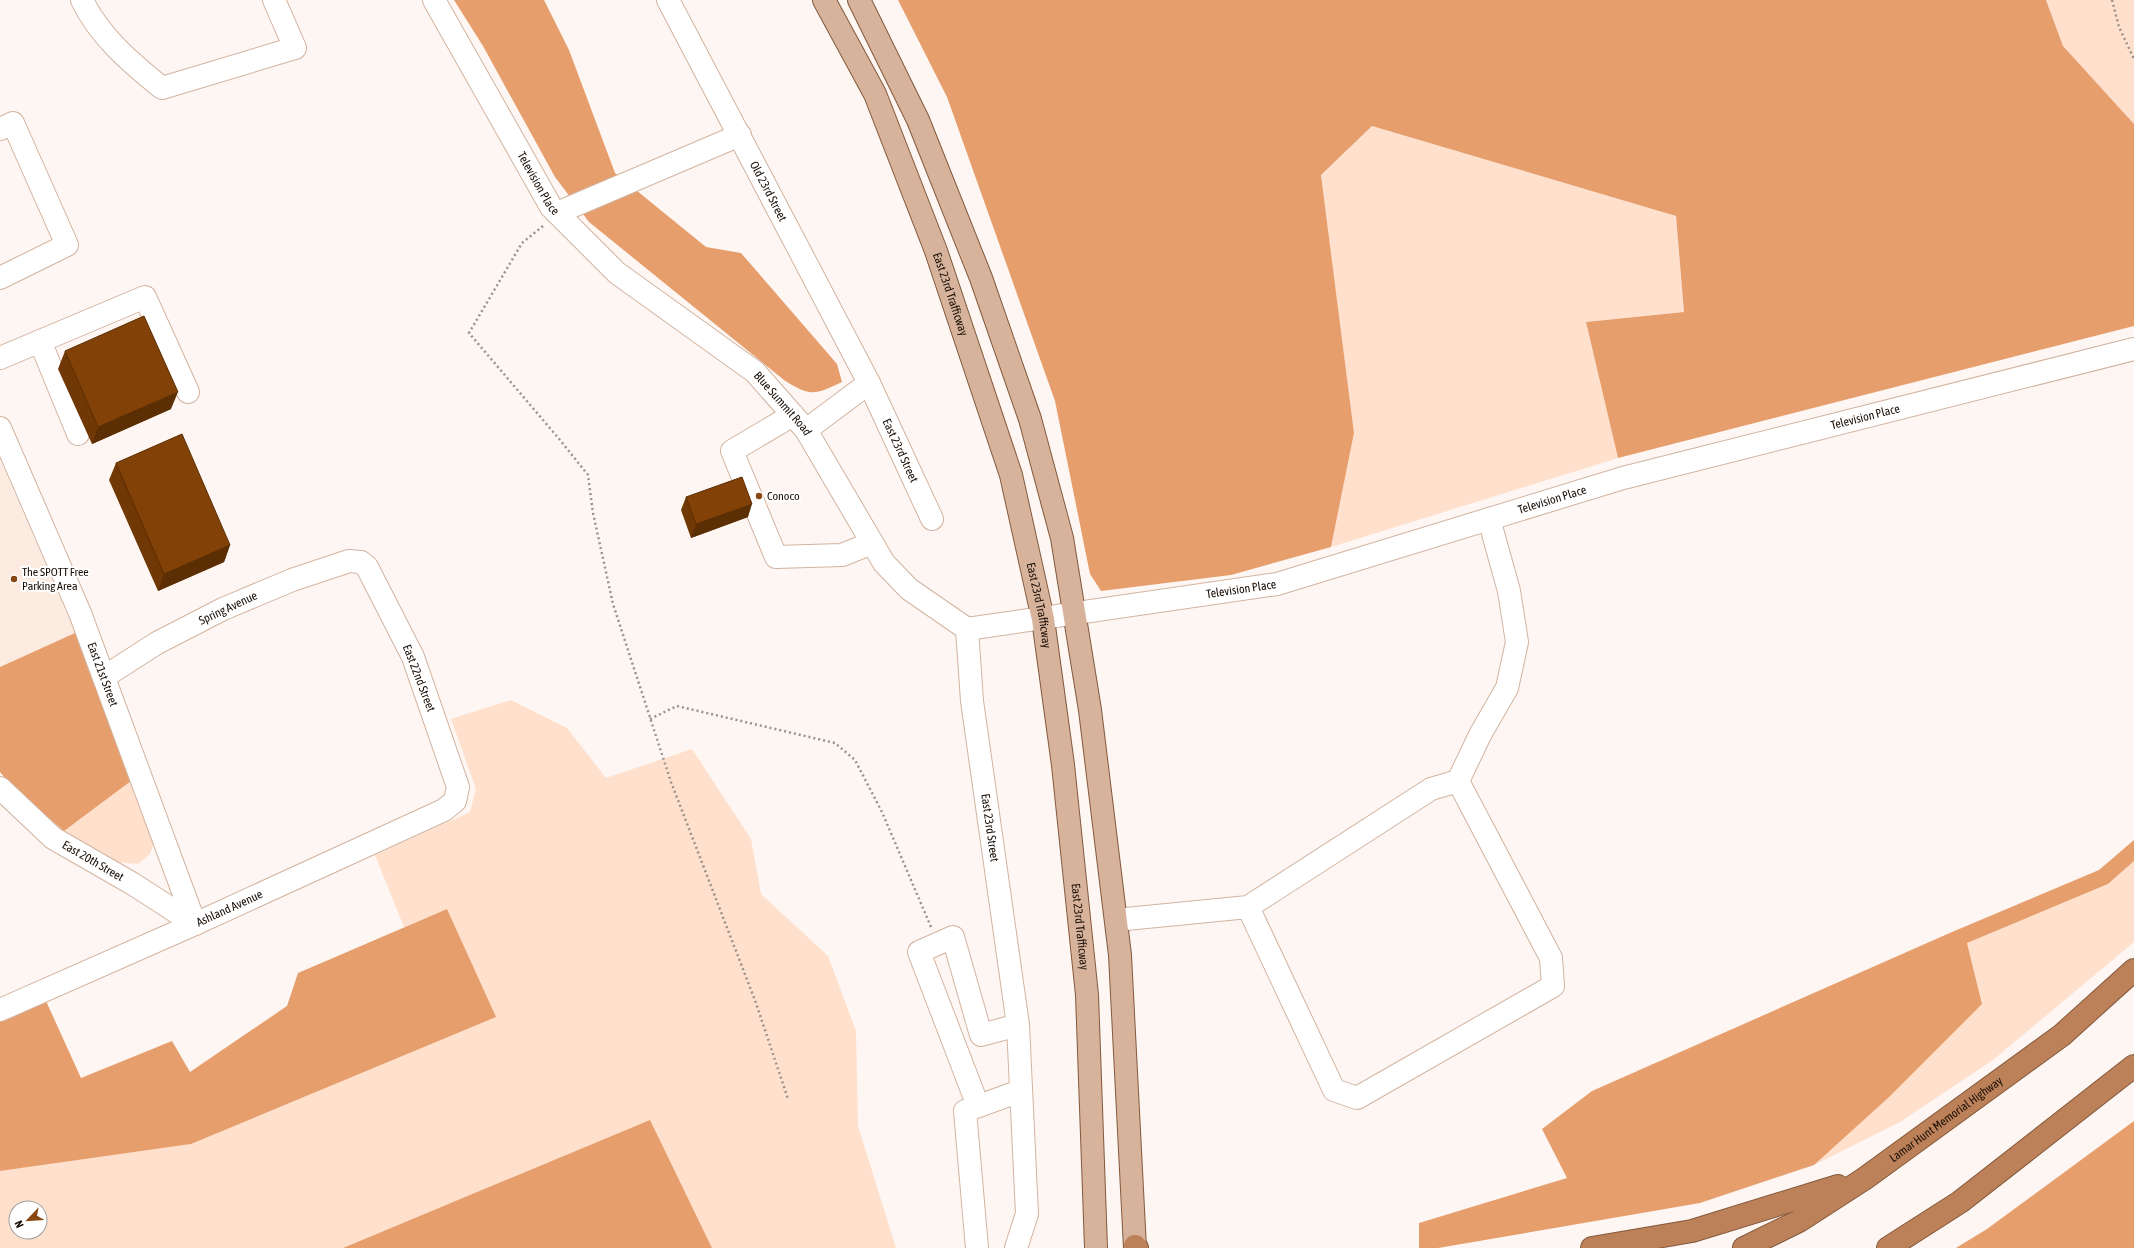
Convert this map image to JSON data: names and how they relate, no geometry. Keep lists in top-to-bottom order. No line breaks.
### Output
{"streets":{"highway":["Lamar Hunt Memorial Highway"],"main road":["East 23rd Trafficway"],"street":["Television Place","Old 23rd Street","Blue Summit Road","East 23rd Street","Spring Avenue","East 21st Street","East 22nd Street","East 20th Street","Ashland Avenue"]},"crossings":[["Television Place","Old 23rd Street"],["Television Place","East 23rd Trafficway"],["Television Place","Blue Summit Road"],["Television Place","East 23rd Street"],["Old 23rd Street","East 23rd Street"],["Blue Summit Road","East 23rd Street"],["Spring Avenue","East 21st Street"],["Spring Avenue","East 22nd Street"],["East 21st Street","East 20th Street"],["East 21st Street","Ashland Avenue"],["East 22nd Street","Ashland Avenue"],["East 20th Street","Ashland Avenue"]],"places":["Conoco","The SPOTT Free Parking Area"],"north":"bottom left"}
